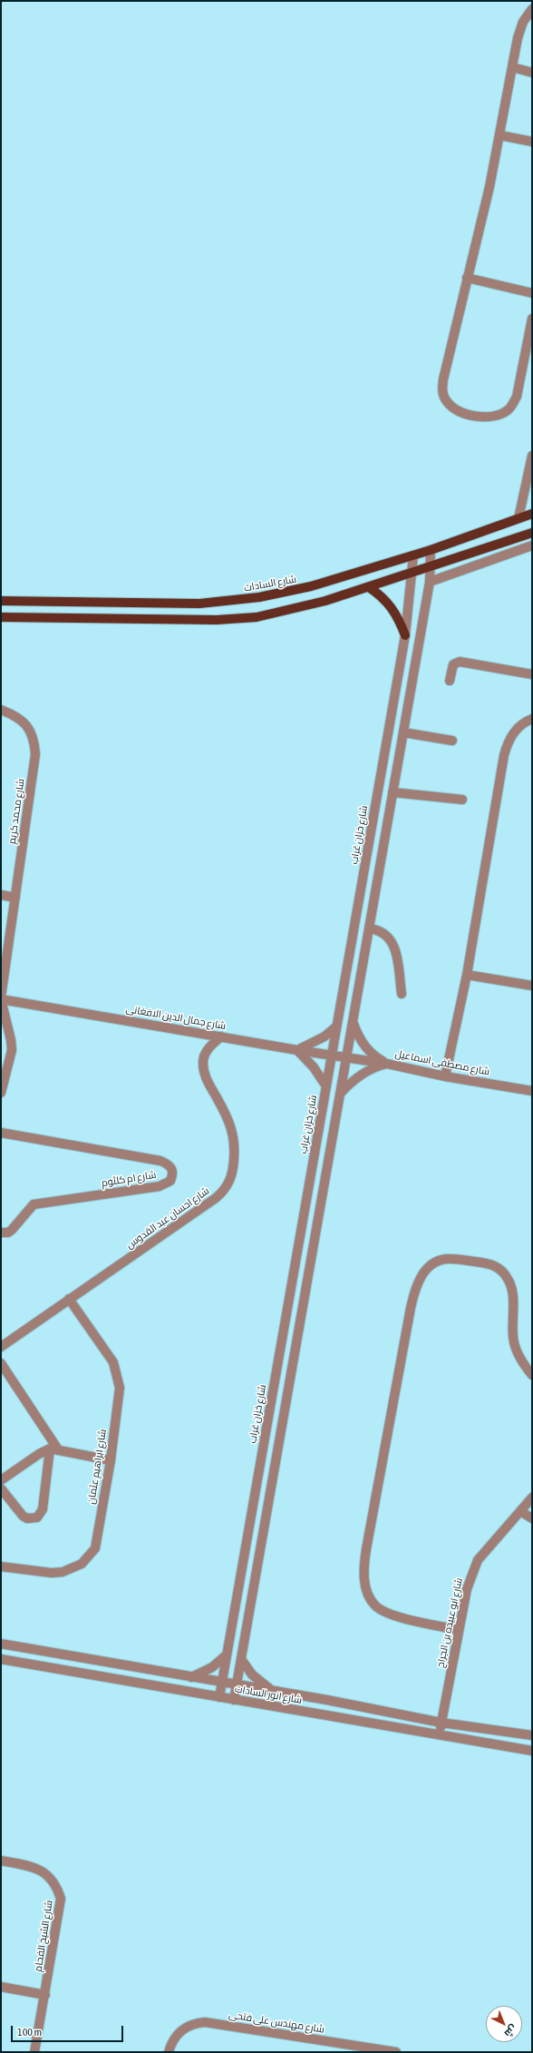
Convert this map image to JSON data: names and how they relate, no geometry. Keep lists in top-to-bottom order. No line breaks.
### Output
{"streets":{"main road":["شارع السادات"],"street":["شارع محمد كريم","شارع خزان غراب","شارع جمال الدين الافغانى","شارع مصطفى اسماعيل","شارع ام كلثوم","شارع احسان عبد القدوس","شارع ابراهيم عثمان","شارع ابو عبيده بن الجراح","شارع انور السادات","شارع الشيخ الفحام","شارع مهندس على فتحى"]},"crossings":[["شارع السادات","شارع خزان غراب"],["شارع محمد كريم","شارع جمال الدين الافغانى"],["شارع خزان غراب","شارع جمال الدين الافغانى"],["شارع خزان غراب","شارع انور السادات"],["شارع جمال الدين الافغانى","شارع مصطفى اسماعيل"],["شارع جمال الدين الافغانى","شارع احسان عبد القدوس"],["شارع احسان عبد القدوس","شارع ابراهيم عثمان"],["شارع ابو عبيده بن الجراح","شارع انور السادات"]],"scale_bar":"100 m","north":"bottom right"}
